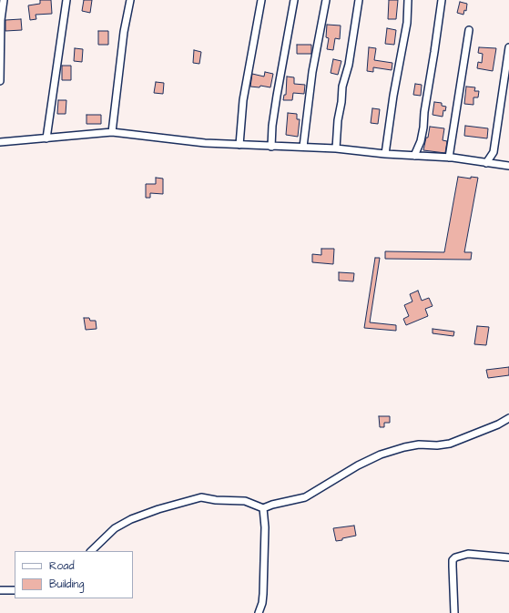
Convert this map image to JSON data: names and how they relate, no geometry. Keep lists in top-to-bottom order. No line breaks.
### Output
{"legend":["Road","Building"]}
